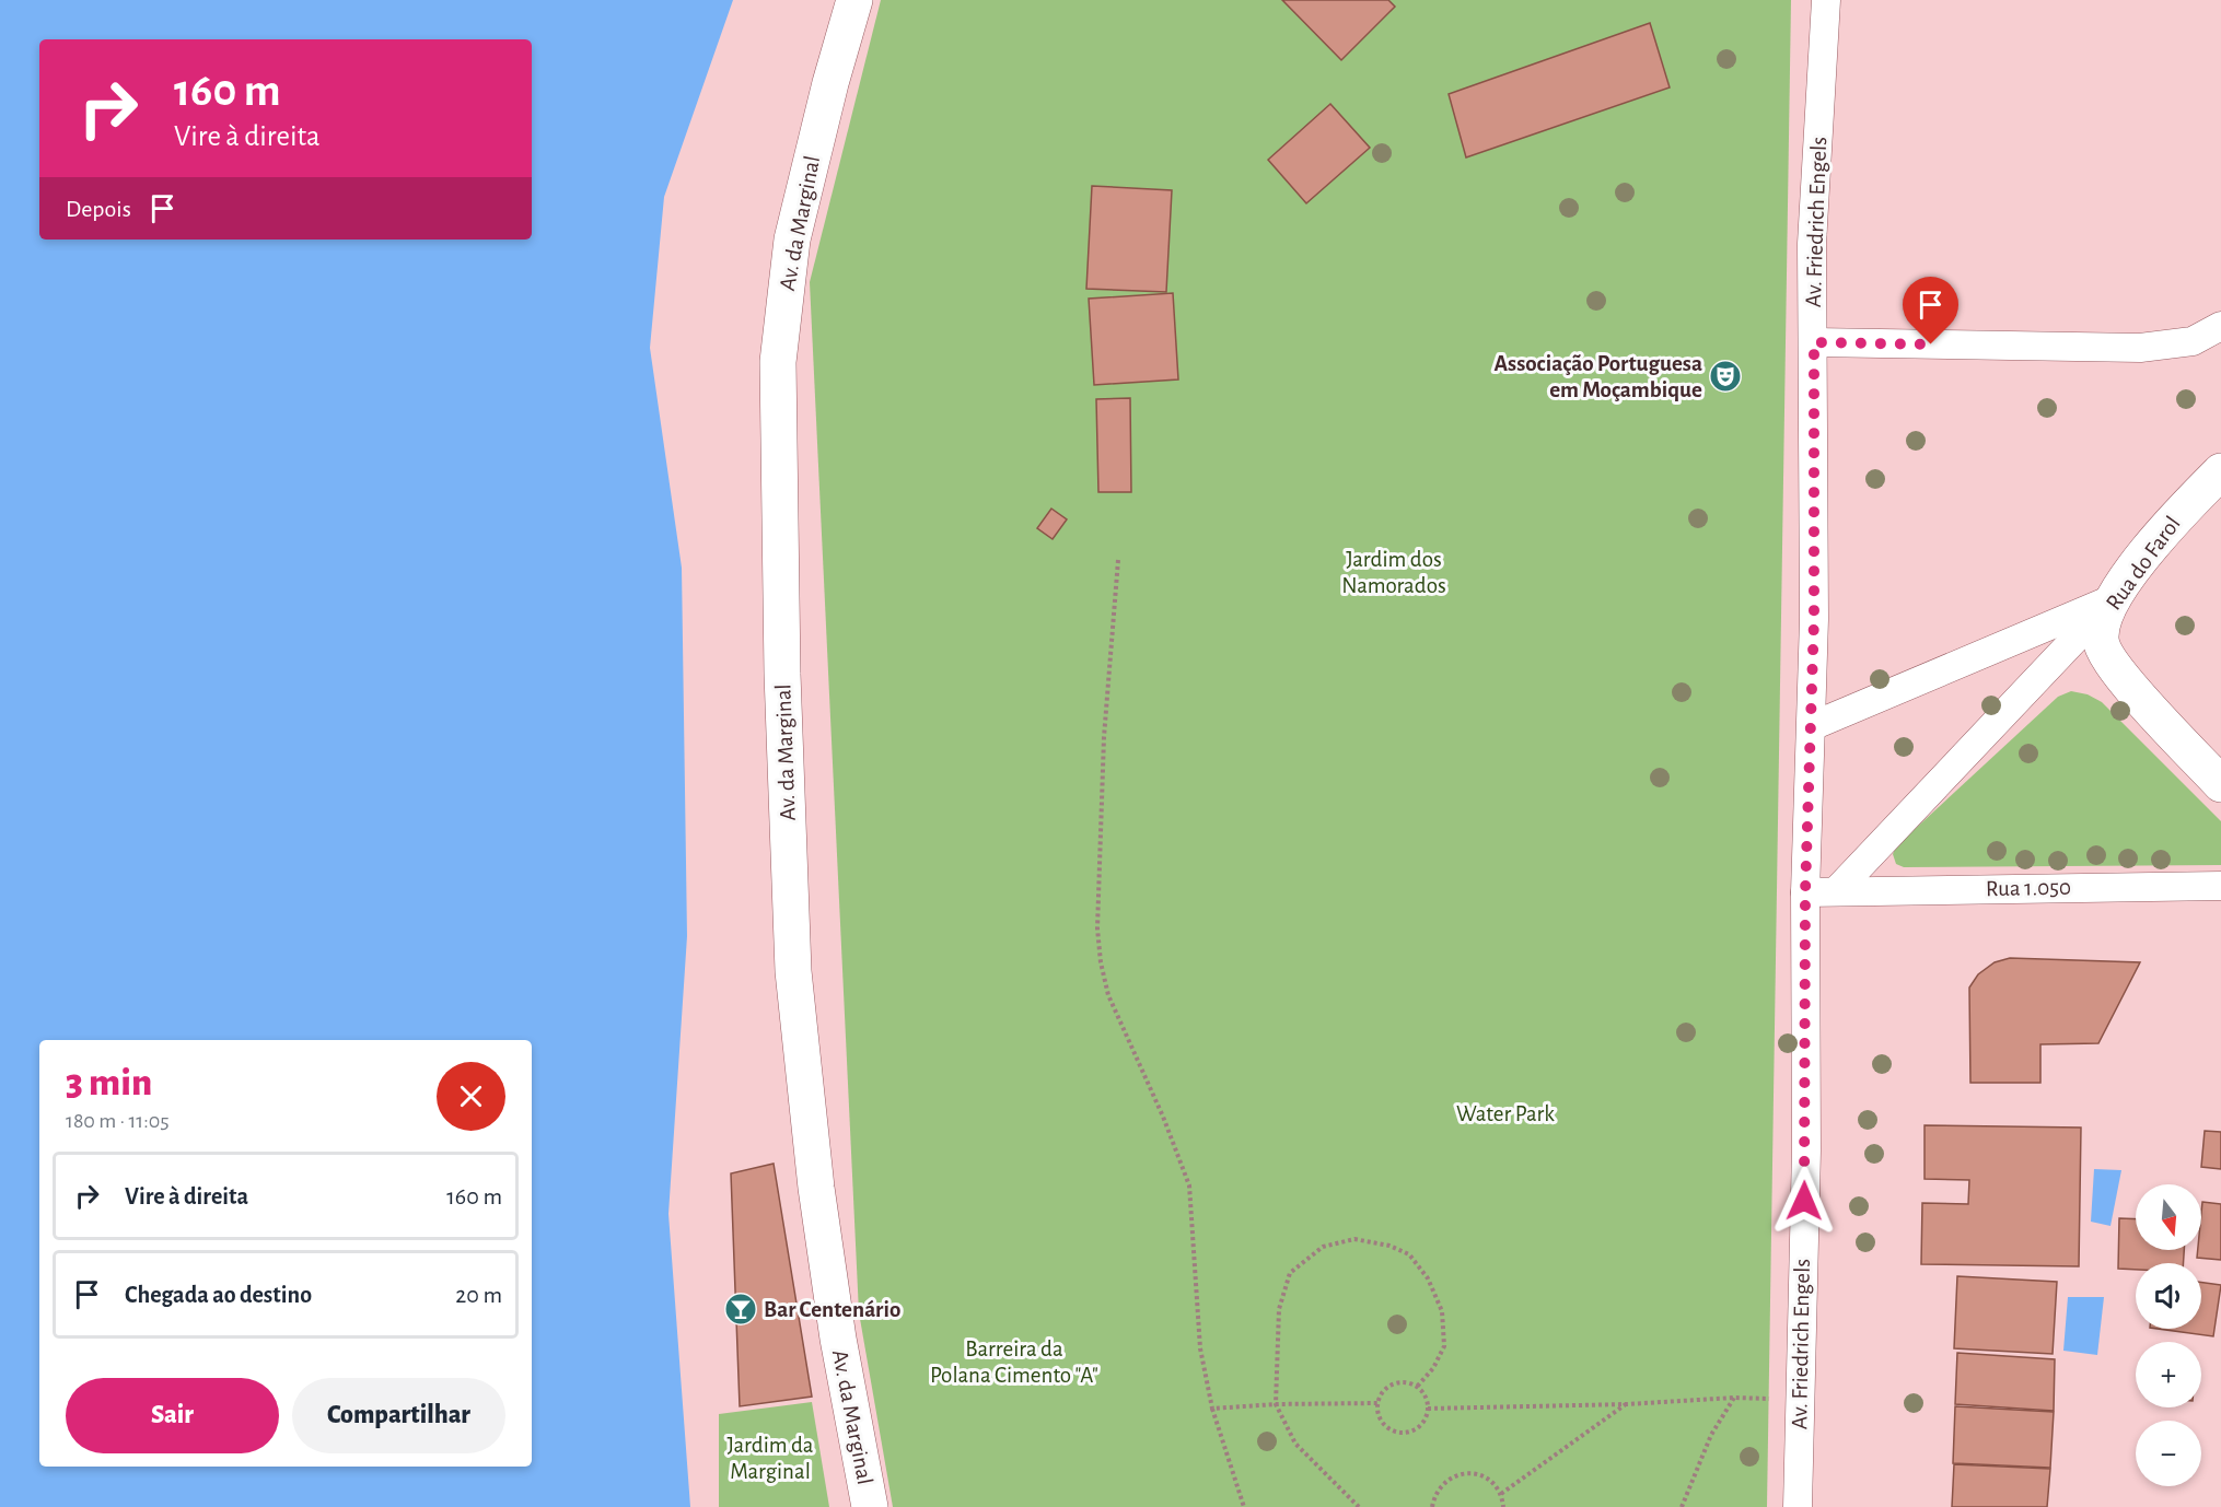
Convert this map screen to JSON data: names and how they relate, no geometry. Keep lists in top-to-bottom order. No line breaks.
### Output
{"streets":{"main road":["Av. da Marginal","Rua do Farol"],"street":["Av. Friedrich Engels","Rua 1.050"]},"crossings":[["Av. Friedrich Engels","Rua 1.050"]],"parks":["Jardim dos Namorados","Water Park","Barreira da Polana Cimento \"A\"","Jardim da Marginal"],"places":{"theatre":["Associação Portuguesa em Moçambique"],"bar":["Bar Centenário"]},"north":"bottom","page":{"turn":["160 m","Vire à direita"],"then":"Depois","heading":["3 min","180 m · 11:05"],"list":[{"name":"Vire à direita","value":"160 m"},{"name":"Chegada ao destino","value":"20 m"}],"map_buttons":["+","−"],"buttons":["Sair","Compartilhar"]}}
